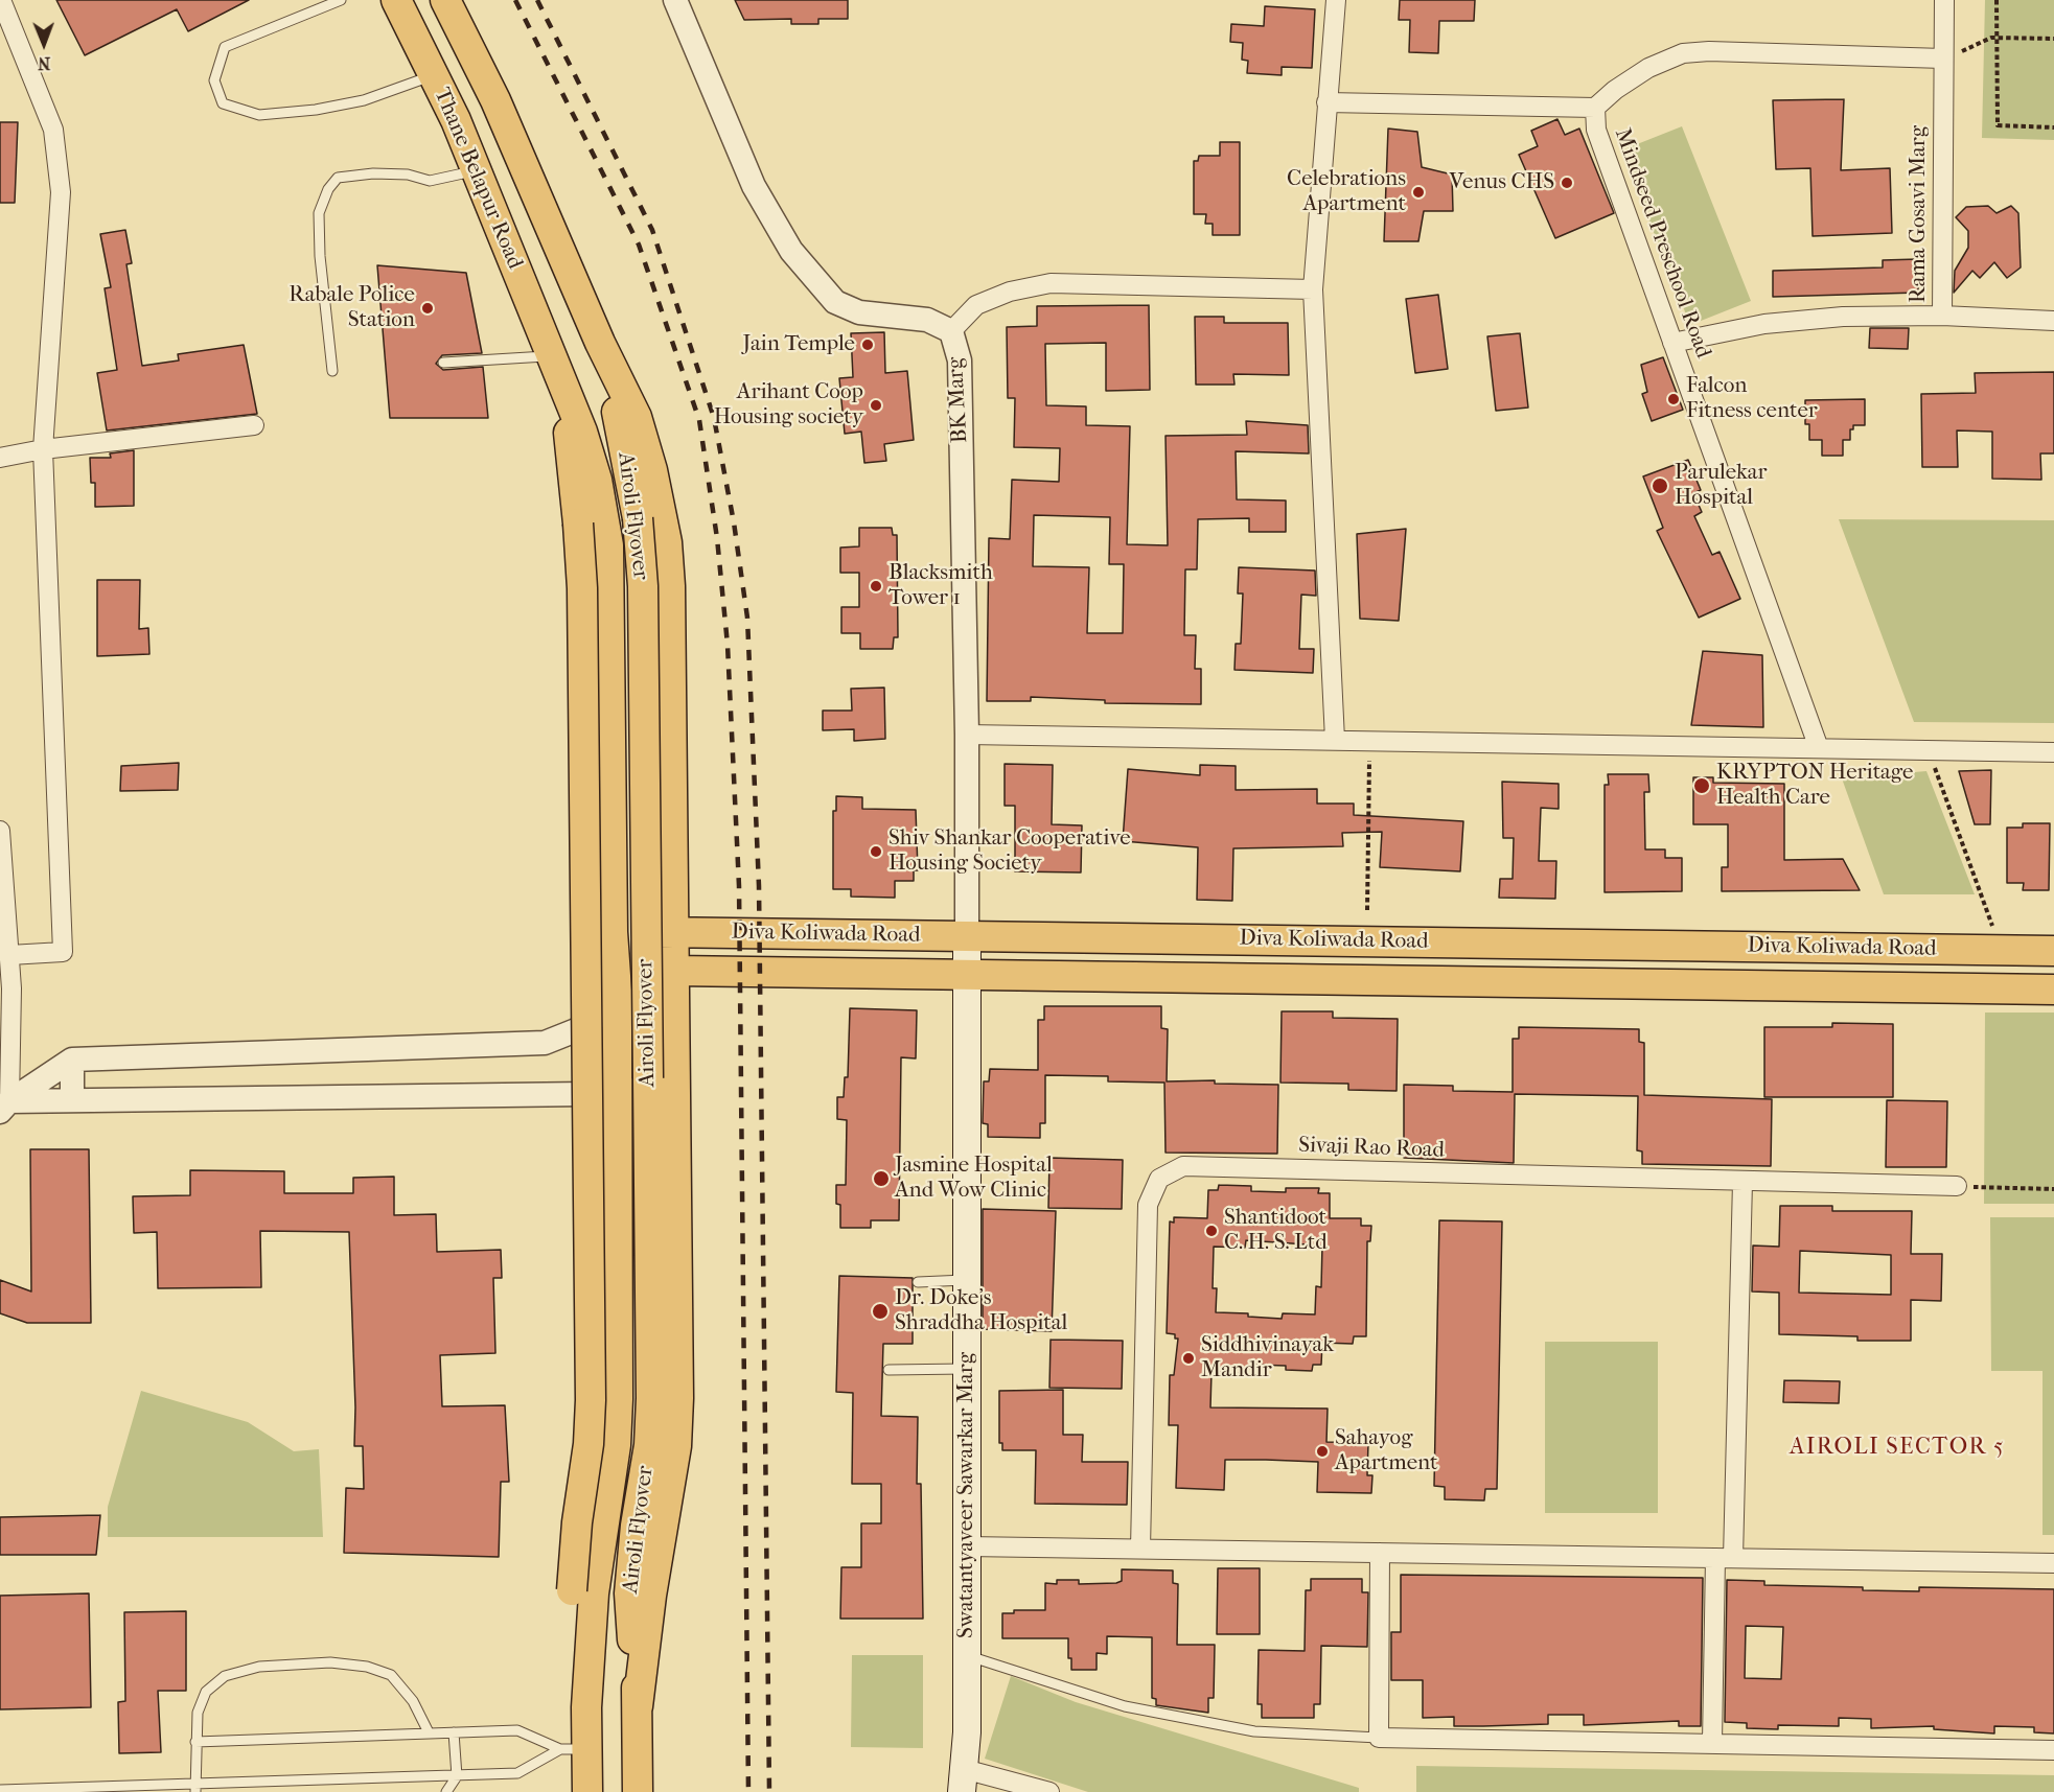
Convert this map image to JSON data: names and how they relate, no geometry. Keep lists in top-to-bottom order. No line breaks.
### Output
{"streets":{"main road":["Thane Belapur Road","Airoli Flyover","Diva Koliwada Road","Swatantyaveer Sawarkar Marg"],"street":["Rama Gosavi Marg","Mindseed Preschool Road","BK Marg","Sivaji Rao Road"]},"crossings":[["Thane Belapur Road","Airoli Flyover"],["BK Marg","Diva Koliwada Road"],["BK Marg","Swatantyaveer Sawarkar Marg"],["Diva Koliwada Road","Swatantyaveer Sawarkar Marg"]],"districts":["AIROLI SECTOR 5"],"places":["Venus CHS","Celebrations Apartment","Rabale Police Station","Jain Temple","Falcon Fitness center","Arihant Coop Housing society","Parulekar Hospital","Blacksmith Tower 1","KRYPTON Heritage Health Care","Shiv Shankar Cooperative Housing Society","Jasmine Hospital And Wow Clinic","Shantidoot C. H. S. Ltd","Dr. Doke's Shraddha Hospital","Siddhivinayak Mandir","Sahayog Apartment"],"north":"bottom"}
